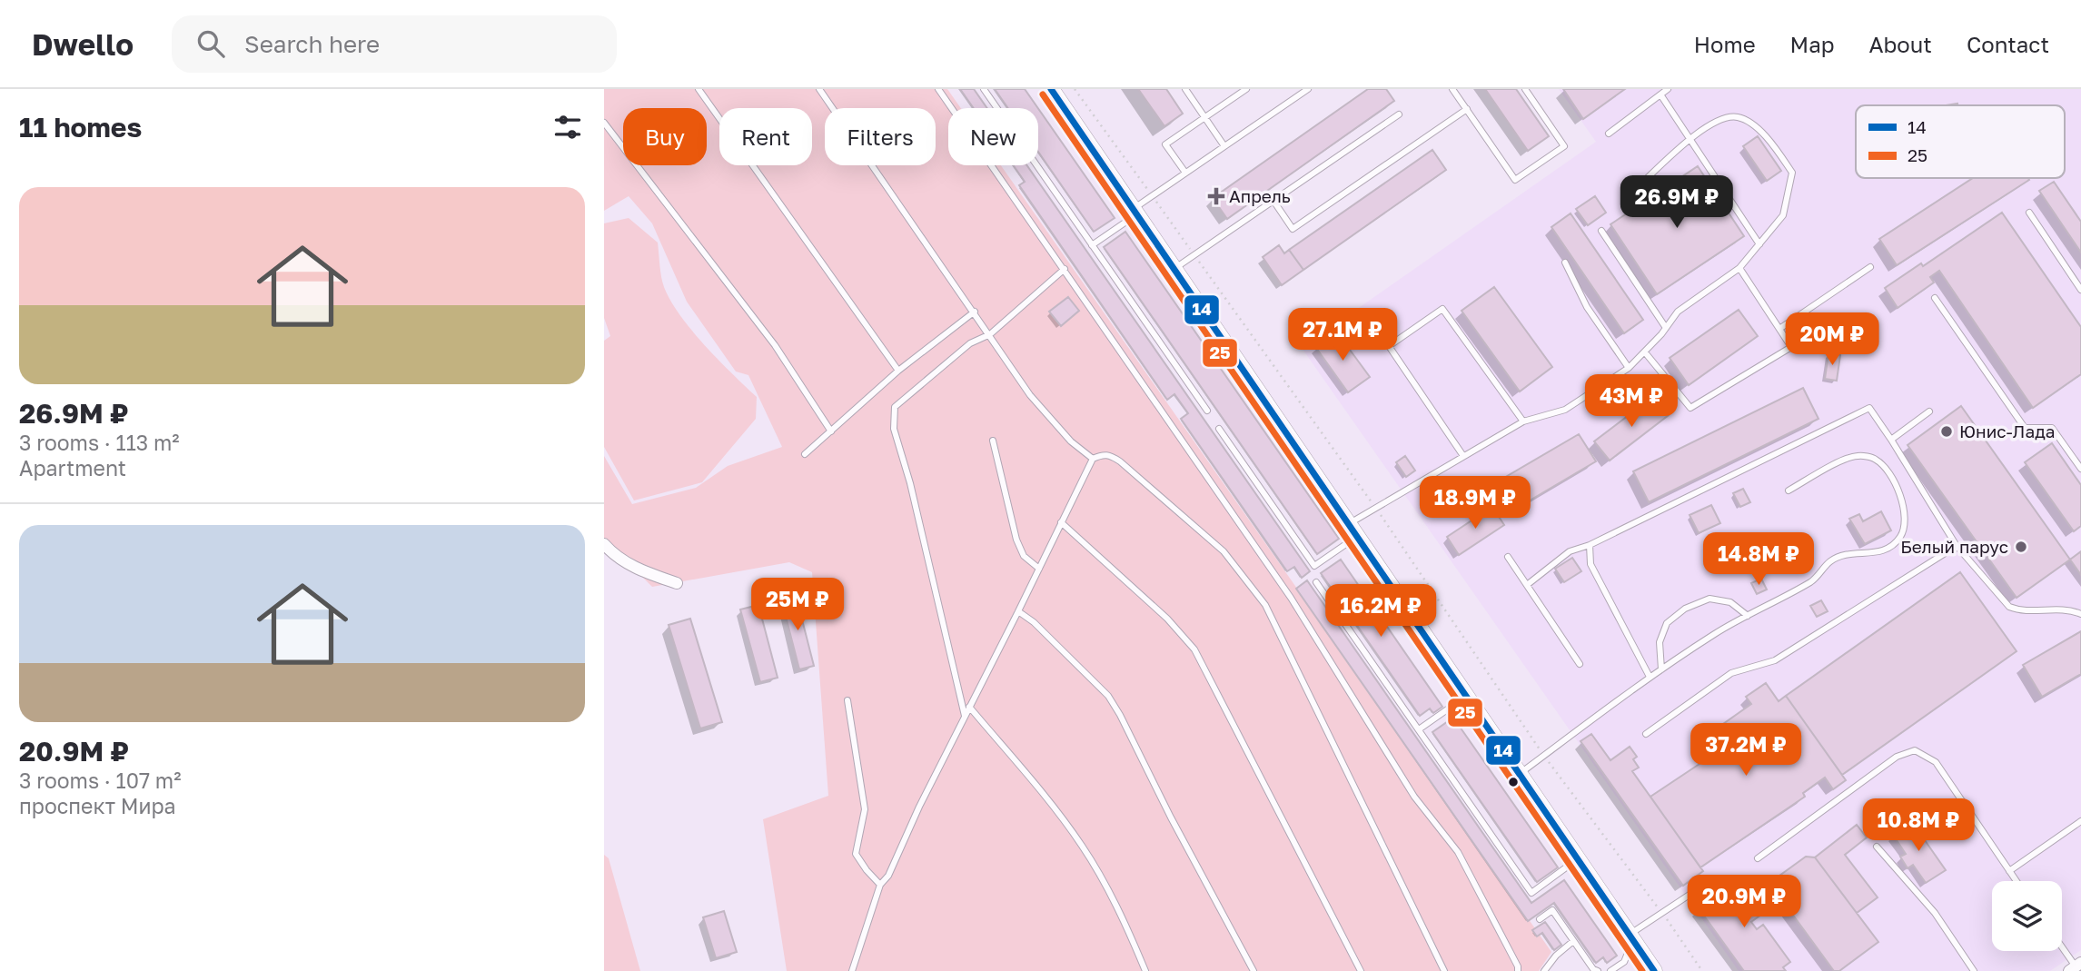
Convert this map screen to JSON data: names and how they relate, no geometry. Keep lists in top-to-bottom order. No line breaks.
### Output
{"places":{"health":["Апрель"],"other":["Юнис-Лада","Белый парус"]},"lines":["transit line 14","transit line 25"],"legend":["14","25"],"page":{"header":"Dwello","search":"Search here","nav":["Home","Map","About","Contact"],"heading":"11 homes","chip":["Buy","Rent","Filters","New"],"list":[{"name":"26.9M ₽","note":"3 rooms · 113 m² · Apartment"},{"name":"20.9M ₽","note":"3 rooms · 107 m² · проспект Мира"}],"price":["26.9M ₽","27.1M ₽","20M ₽","43M ₽","18.9M ₽","14.8M ₽","25M ₽","16.2M ₽","37.2M ₽","10.8M ₽","20.9M ₽"]}}
